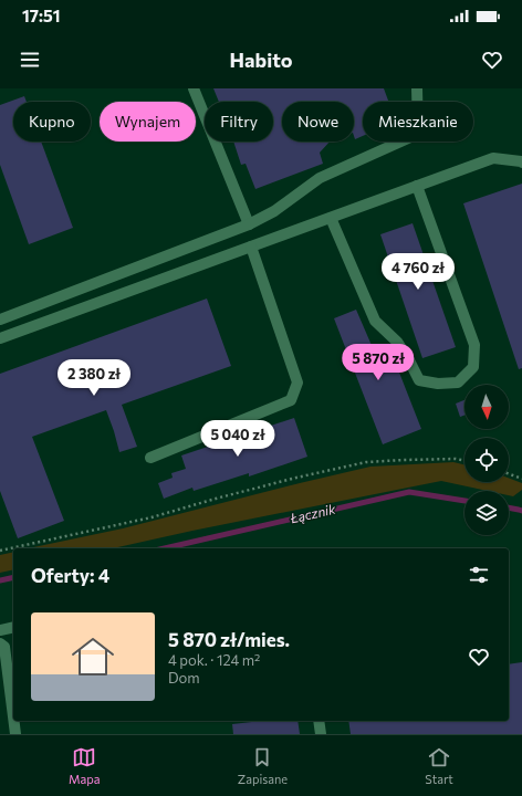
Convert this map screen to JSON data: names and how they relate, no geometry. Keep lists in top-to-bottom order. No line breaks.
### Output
{"water":["Łącznik"],"north":"bottom","page":{"status":"17:51","header":"Habito","chip":["Kupno","Wynajem","Filtry","Nowe","Mieszkanie"],"price":["4 760 zł","5 870 zł","2 380 zł","5 040 zł"],"heading":"Oferty: 4","list":[{"name":"5 870 zł/mies.","note":"4 pok. · 124 m² · Dom"}],"tabs":["Mapa","Zapisane","Start"]}}
